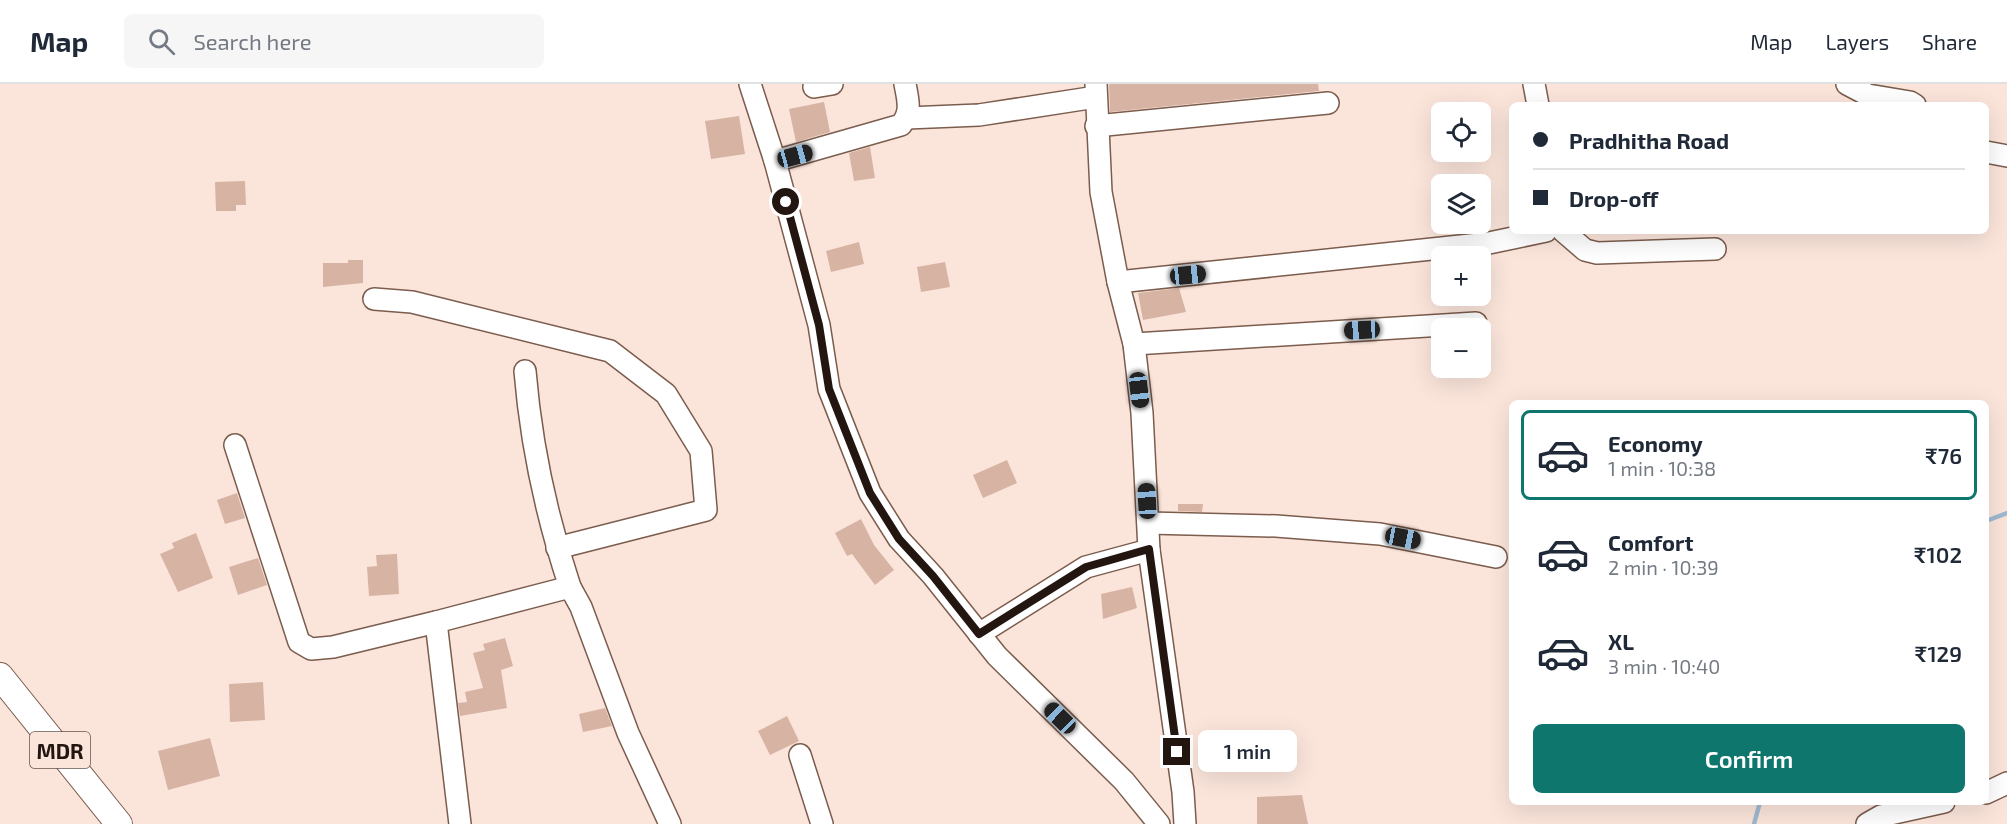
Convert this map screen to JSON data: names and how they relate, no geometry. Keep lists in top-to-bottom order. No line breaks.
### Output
{"streets":{"main road":["MDR"]},"page":{"header":"Map","search":"Search here","nav":["Map","Layers","Share"],"map_buttons":["+","−"],"banner":["Pradhitha Road","Drop-off"],"list":[{"name":"Economy","note":"1 min · 10:38","value":"₹76"},{"name":"Comfort","note":"2 min · 10:39","value":"₹102"},{"name":"XL","note":"3 min · 10:40","value":"₹129"}],"buttons":"Confirm","bubble":"1 min"}}
